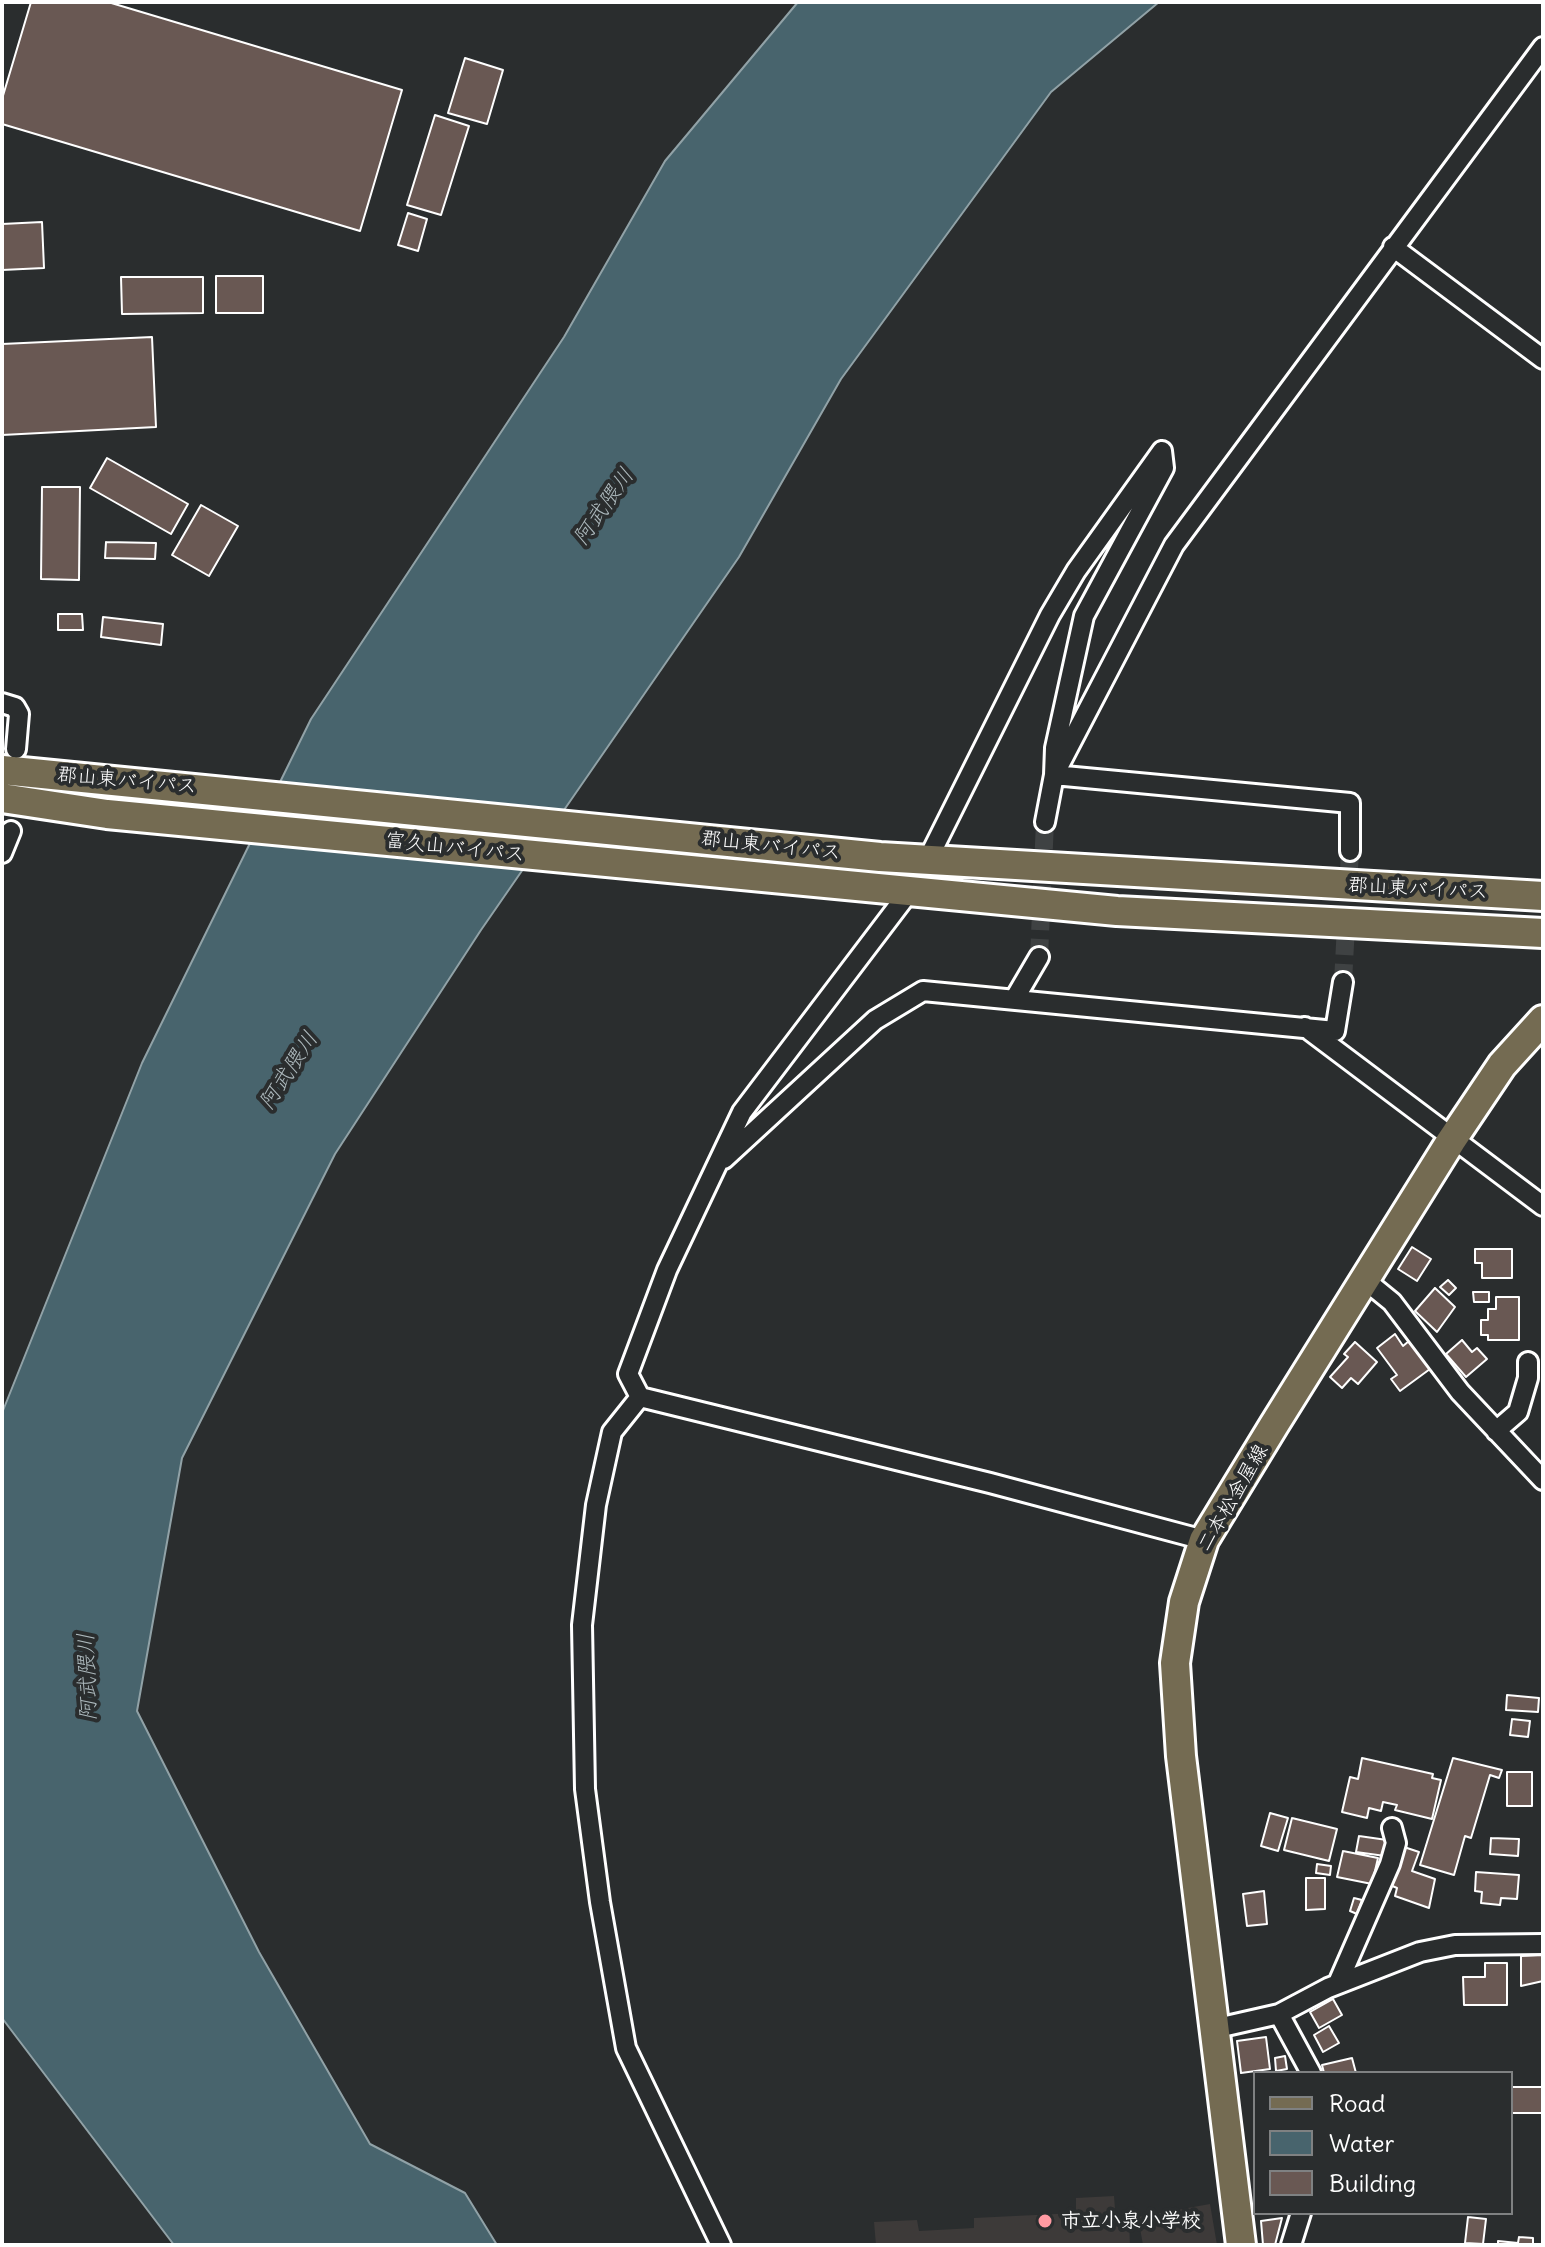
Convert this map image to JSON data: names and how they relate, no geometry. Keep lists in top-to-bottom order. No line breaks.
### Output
{"streets":{"main road":["郡山東バイパス","富久山バイパス","二本松金屋線"]},"crossings":[["郡山東バイパス","富久山バイパス"]],"water":["阿武隈川"],"places":["市立小泉小学校"],"legend":["Road","Water","Building"]}
